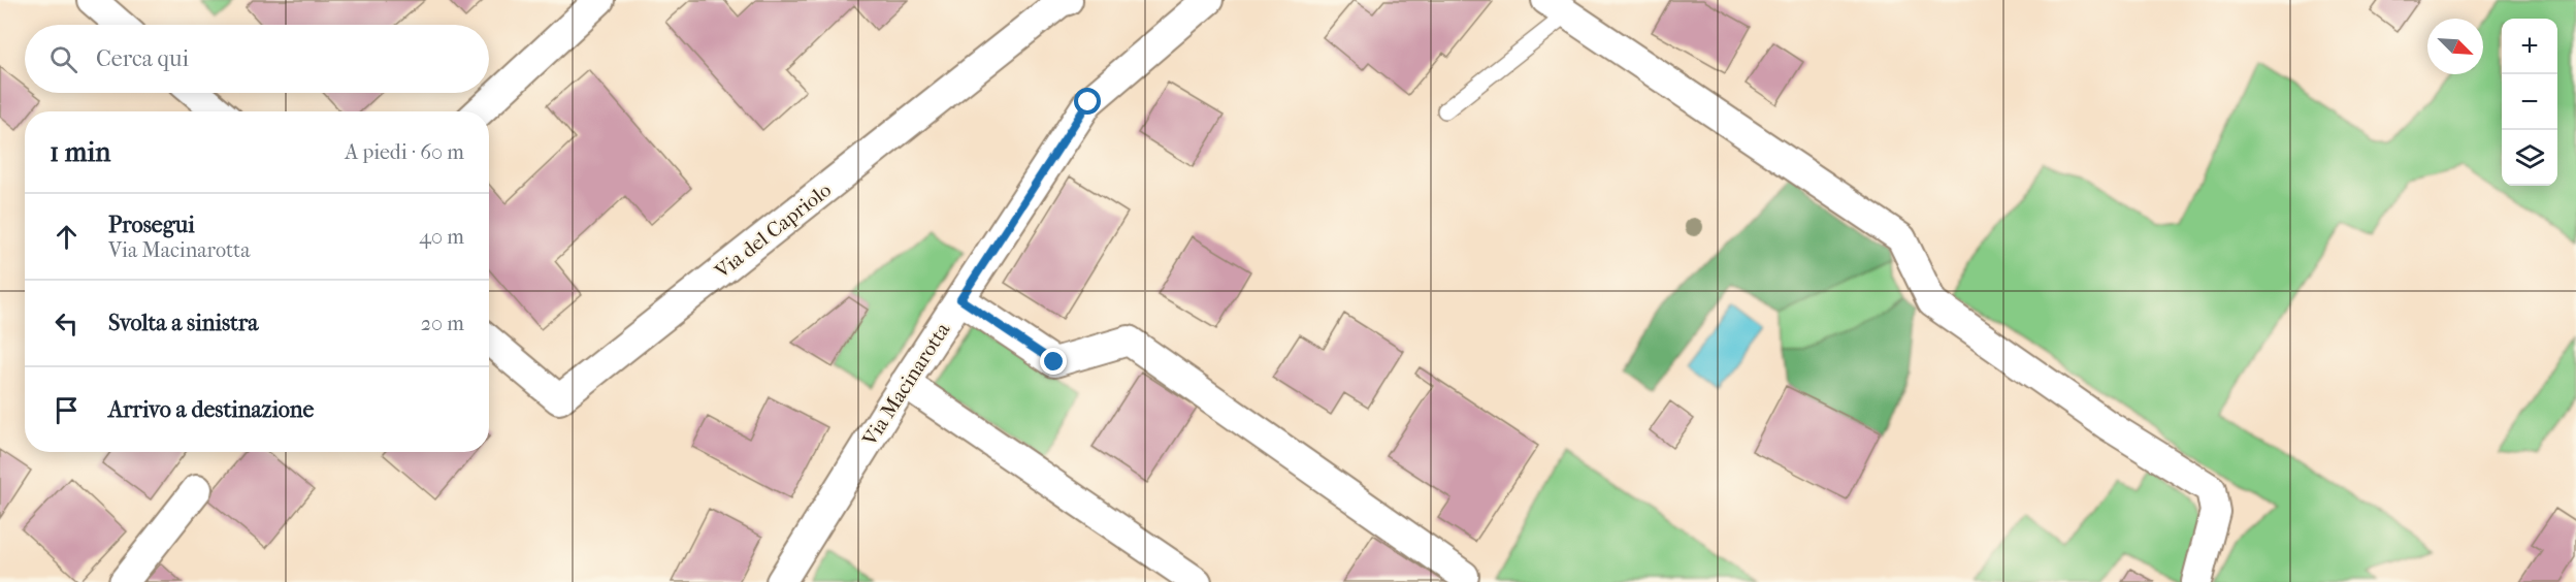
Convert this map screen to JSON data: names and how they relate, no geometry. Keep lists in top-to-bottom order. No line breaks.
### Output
{"streets":{"street":["Via del Capriolo","Via Macinarotta"]},"north":"bottom right","page":{"map_buttons":["+","−"],"search":"Cerca qui","heading":["1 min","A piedi · 60 m"],"list":[["Prosegui","Via Macinarotta","40 m"],["Svolta a sinistra","20 m"],"Arrivo a destinazione"]}}
